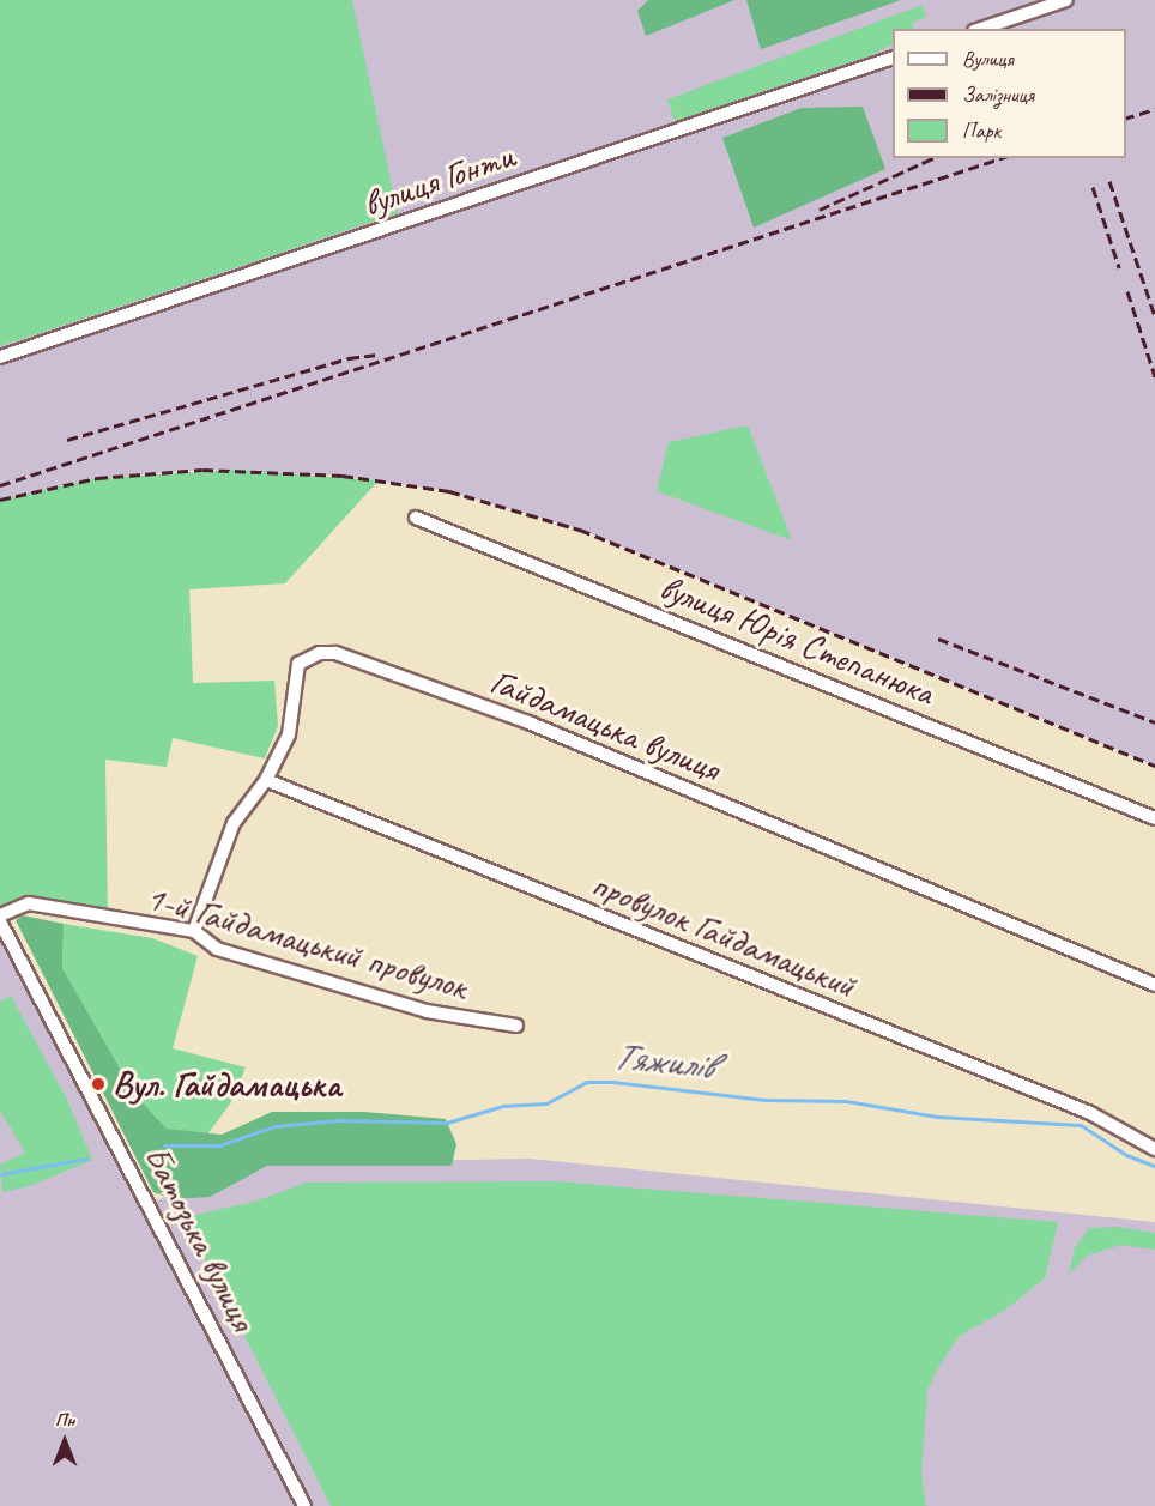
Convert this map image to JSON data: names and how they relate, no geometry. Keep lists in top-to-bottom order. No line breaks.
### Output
{"streets":{"street":["вулиця Гонти","вулиця Юрія Степанюка","Гайдамацька вулиця","провулок Гайдамацький","1-й Гайдамацький провулок","Батозька вулиця"]},"crossings":[["Гайдамацька вулиця","провулок Гайдамацький"],["Гайдамацька вулиця","1-й Гайдамацький провулок"]],"water":["Тяжилів"],"places":["Вул. Гайдамацька"],"legend":["Вулиця","Залізниця","Парк"],"north":"top"}
